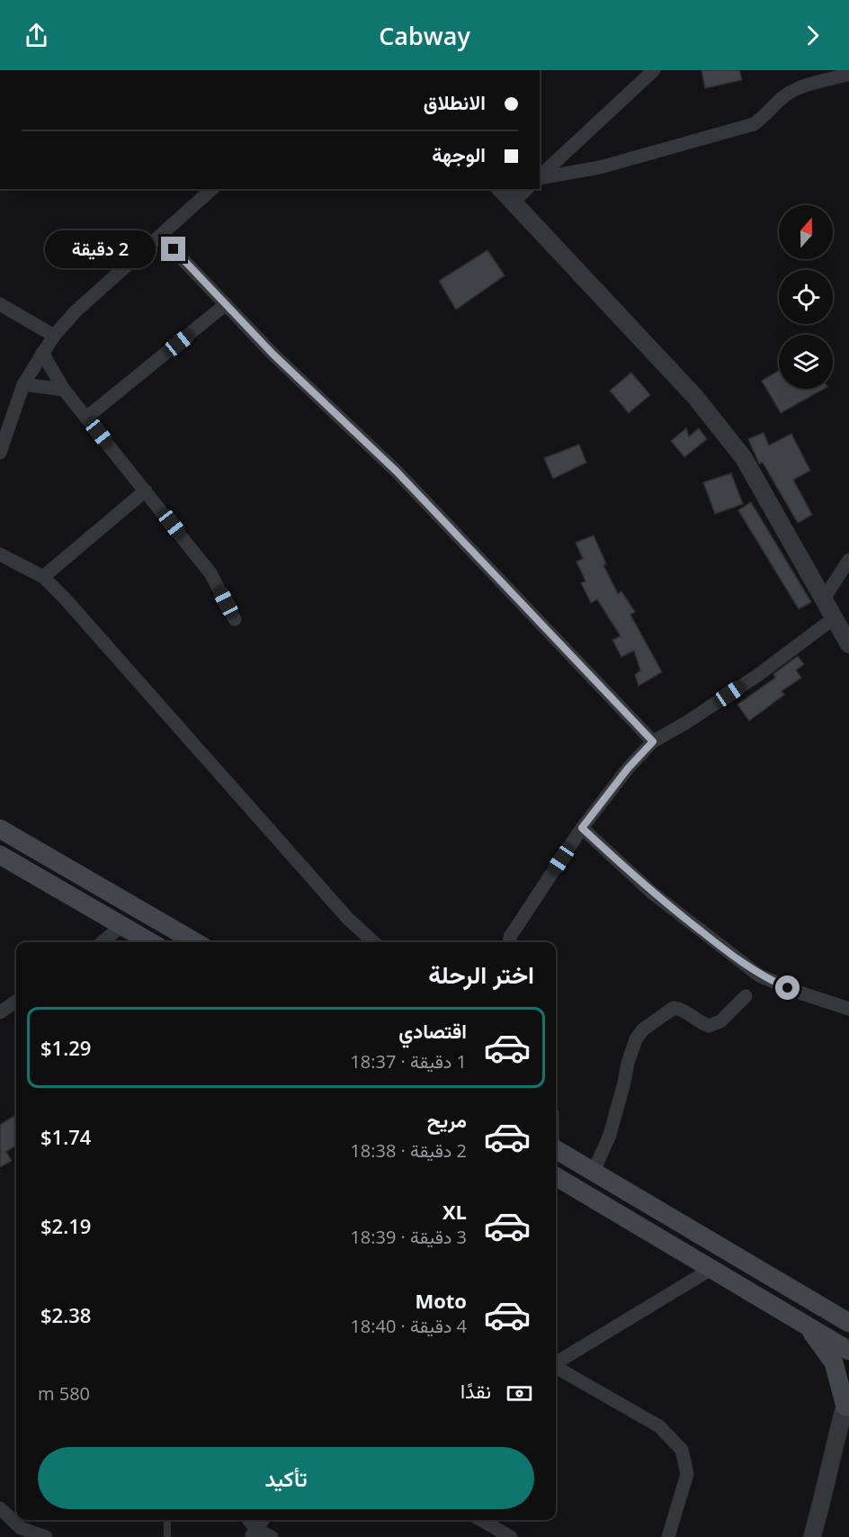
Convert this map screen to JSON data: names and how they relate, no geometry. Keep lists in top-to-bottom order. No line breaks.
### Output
{"north":"top","page":{"header":"Cabway","banner":["الانطلاق","الوجهة"],"bubble":"2 دقيقة","heading":"اختر الرحلة","list":[{"name":"اقتصادي","note":"1 دقيقة · 18:37","value":"$1.29"},{"name":"مريح","note":"2 دقيقة · 18:38","value":"$1.74"},{"name":"XL","note":"3 دقيقة · 18:39","value":"$2.19"},{"name":"Moto","note":"4 دقيقة · 18:40","value":"$2.38"}],"pay":["نقدًا","580 m"],"buttons":"تأكيد"}}
